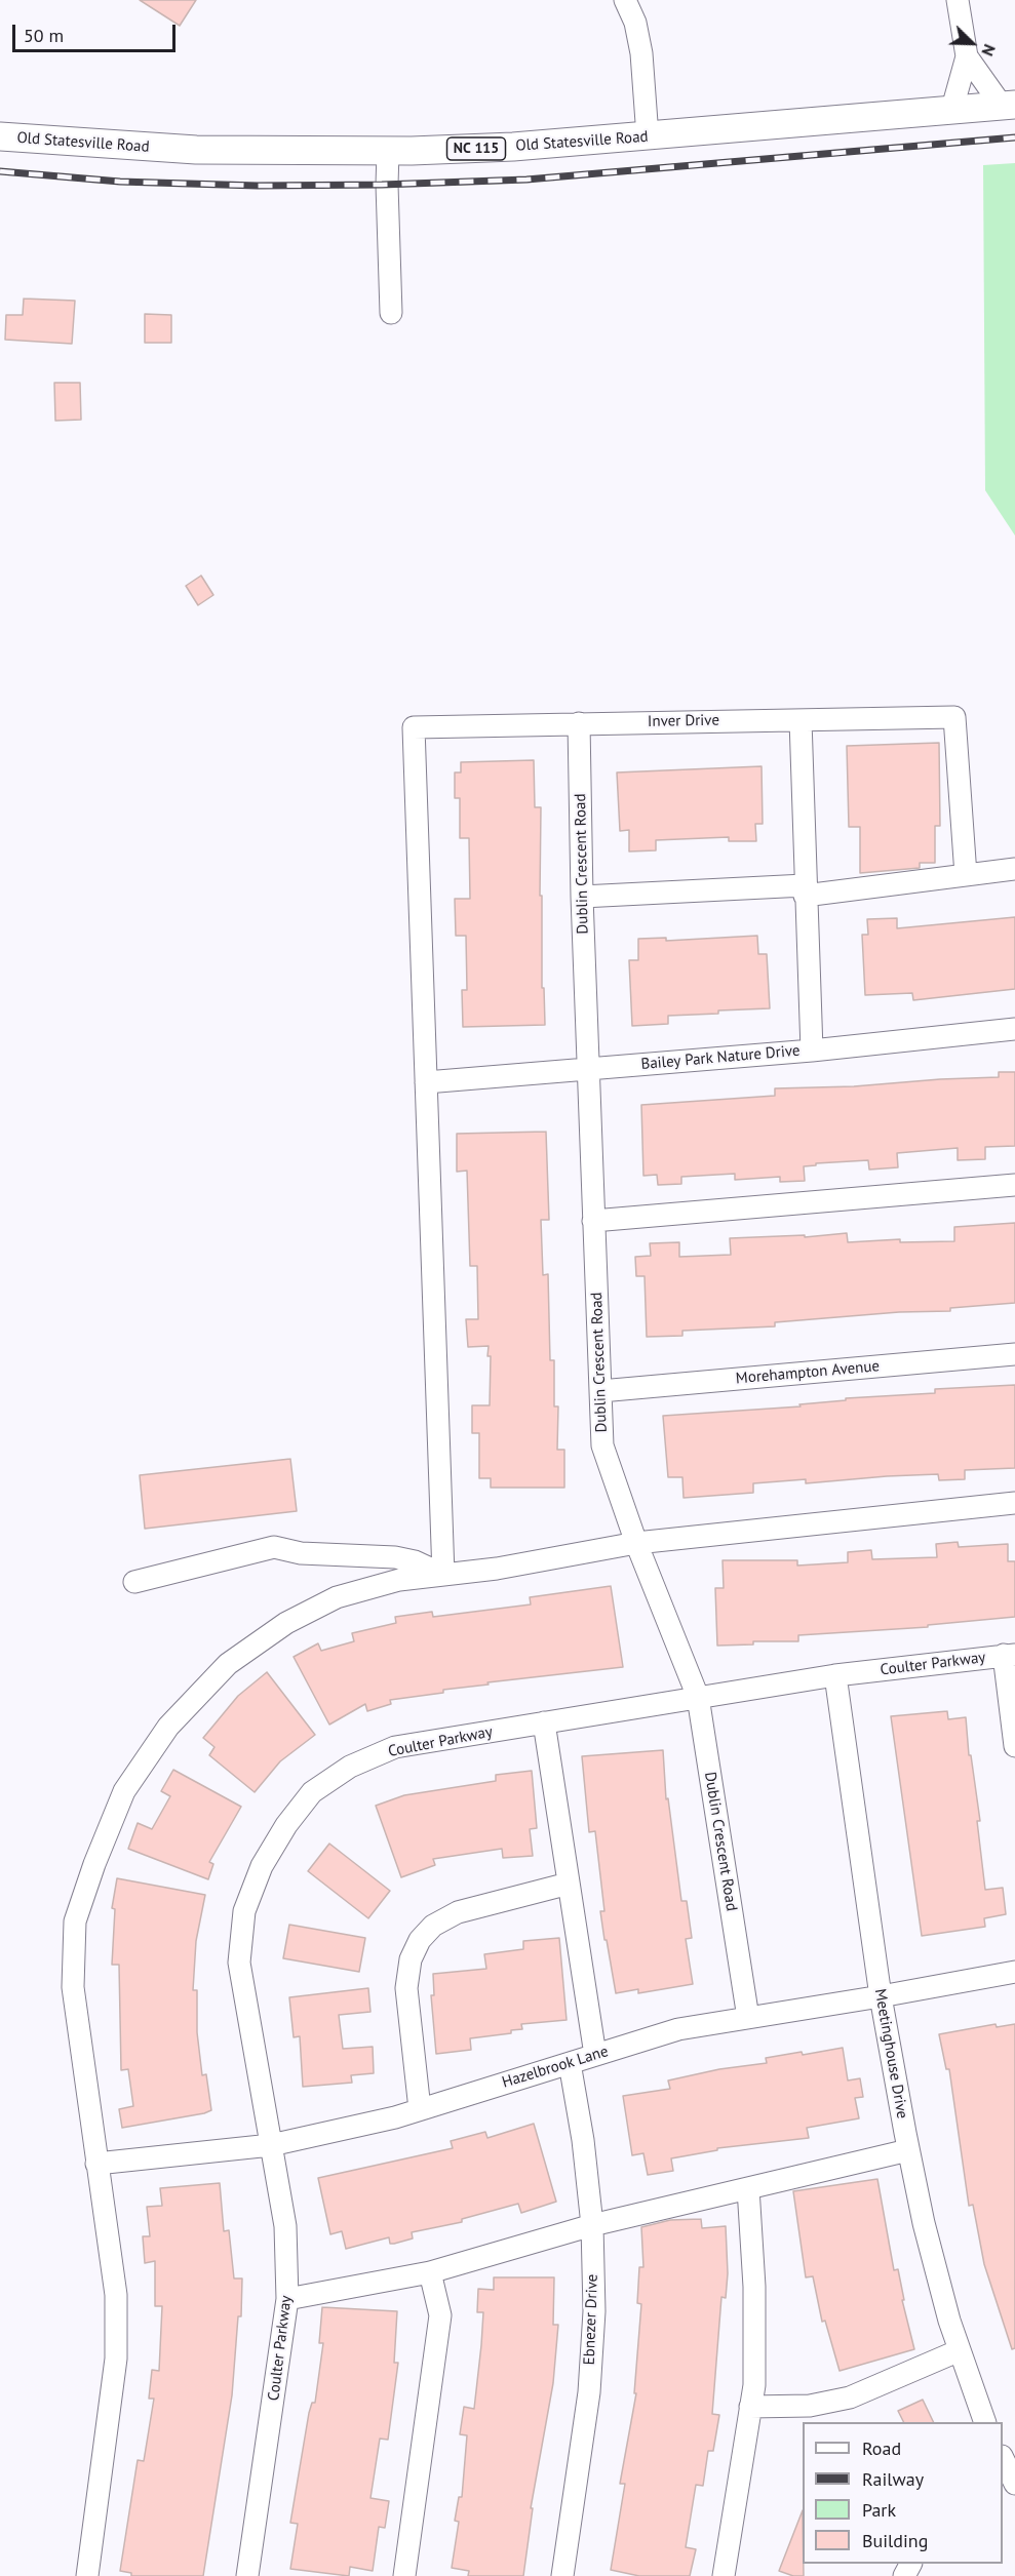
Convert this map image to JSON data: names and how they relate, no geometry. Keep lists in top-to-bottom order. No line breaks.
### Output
{"streets":{"main road":["Old Statesville Road","NC 115"],"street":["Inver Drive","Dublin Crescent Road","Bailey Park Nature Drive","Morehampton Avenue","Coulter Parkway","Meetinghouse Drive","Hazelbrook Lane","Ebnezer Drive"]},"crossings":[["Inver Drive","Dublin Crescent Road"],["Inver Drive","Bailey Park Nature Drive"],["Dublin Crescent Road","Bailey Park Nature Drive"],["Dublin Crescent Road","Morehampton Avenue"],["Dublin Crescent Road","Coulter Parkway"],["Dublin Crescent Road","Hazelbrook Lane"],["Coulter Parkway","Meetinghouse Drive"],["Coulter Parkway","Hazelbrook Lane"],["Meetinghouse Drive","Hazelbrook Lane"],["Hazelbrook Lane","Ebnezer Drive"]],"legend":["Road","Railway","Park","Building"],"scale_bar":"50 m","north":"bottom right"}
